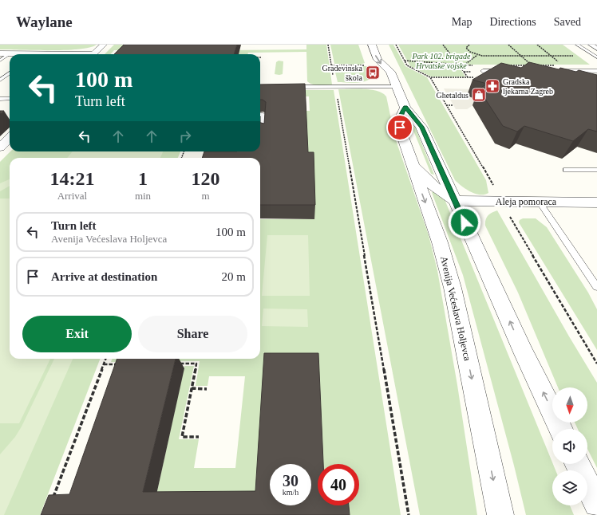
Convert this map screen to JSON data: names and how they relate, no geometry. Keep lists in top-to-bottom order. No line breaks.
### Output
{"streets":{"street":["Aleja pomoraca","Avenija Većeslava Holjevca"]},"parks":["Park 102. brigade Hrvatske vojske"],"places":{"bus stop":["Građevinska škola"],"pharmacy":["Gradska ljekarna Zagreb"],"shop":["Ghetaldus"]},"north":"bottom","page":{"header":"Waylane","nav":["Map","Directions","Saved"],"turn":["100 m","Turn left"],"eta":["14:21","Arrival","1","min","120","m"],"list":[{"name":"Turn left","note":"Avenija Većeslava Holjevca","value":"100 m"},{"name":"Arrive at destination","value":"20 m"}],"buttons":["Exit","Share"],"speed":"30 km/h","limit":"40"}}
